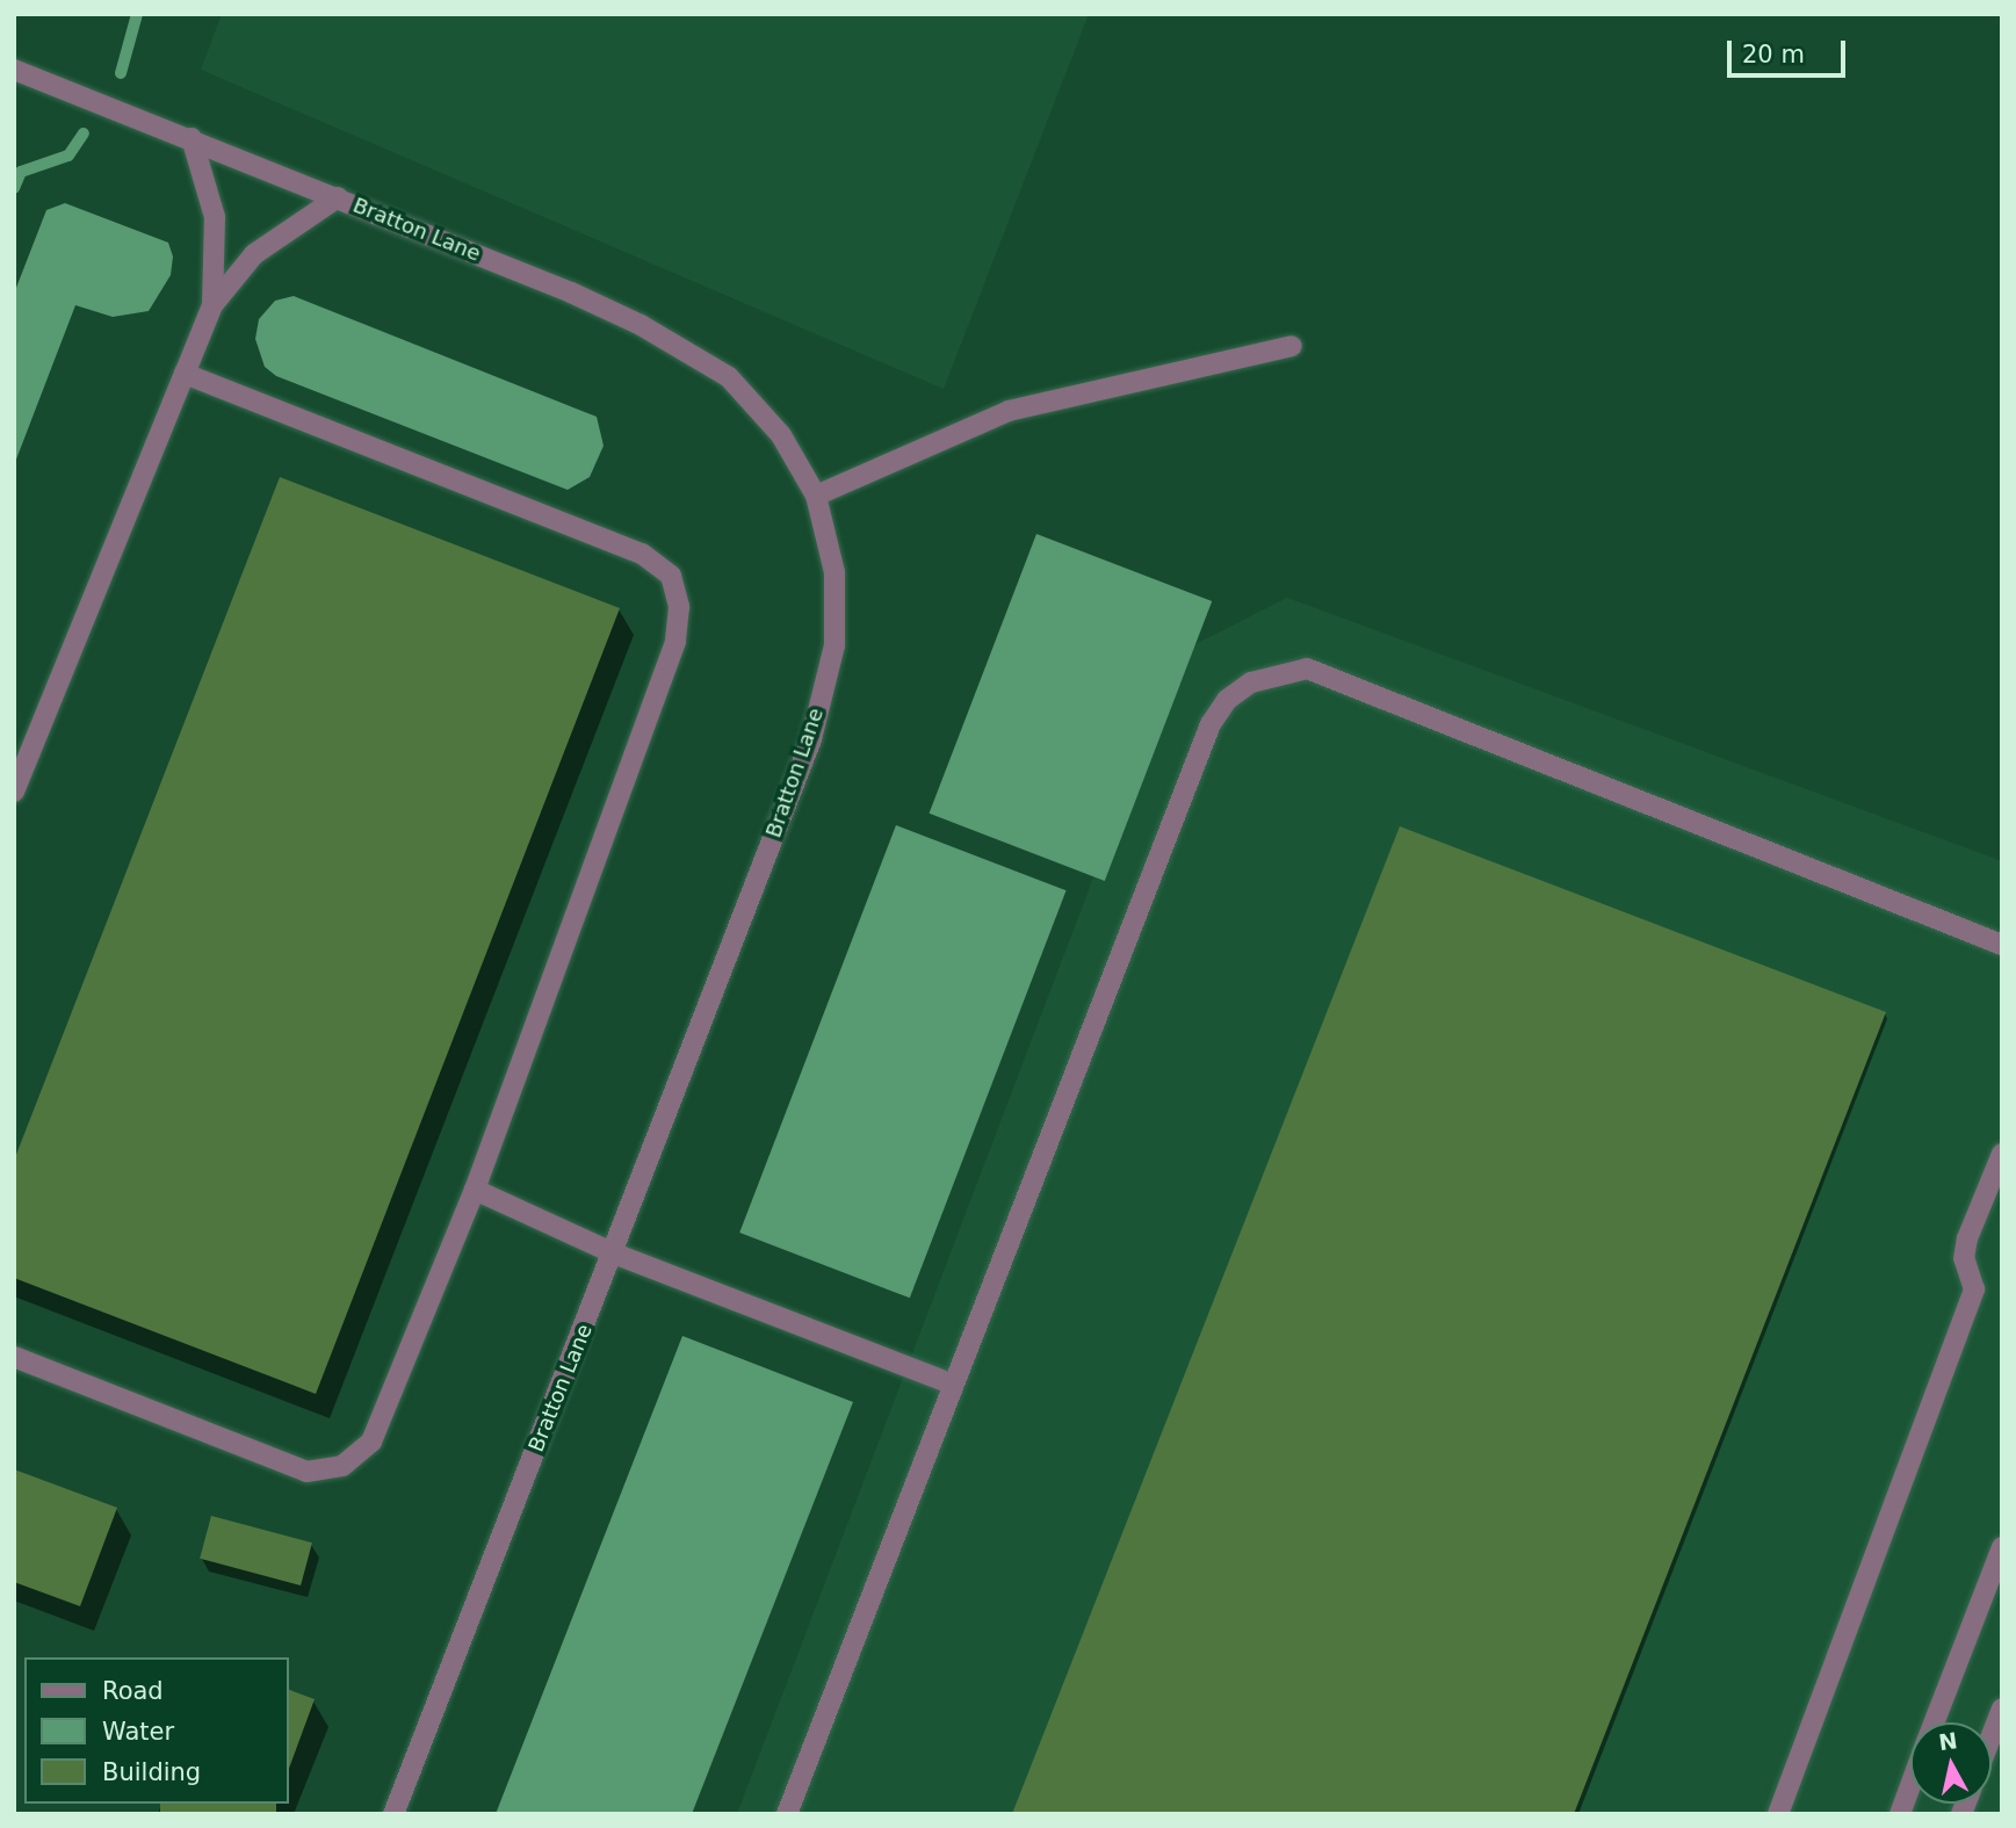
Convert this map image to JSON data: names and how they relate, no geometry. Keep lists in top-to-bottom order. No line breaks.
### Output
{"streets":{"street":["Bratton Lane"]},"legend":["Road","Water","Building"],"scale_bar":"20 m","north":"top"}
